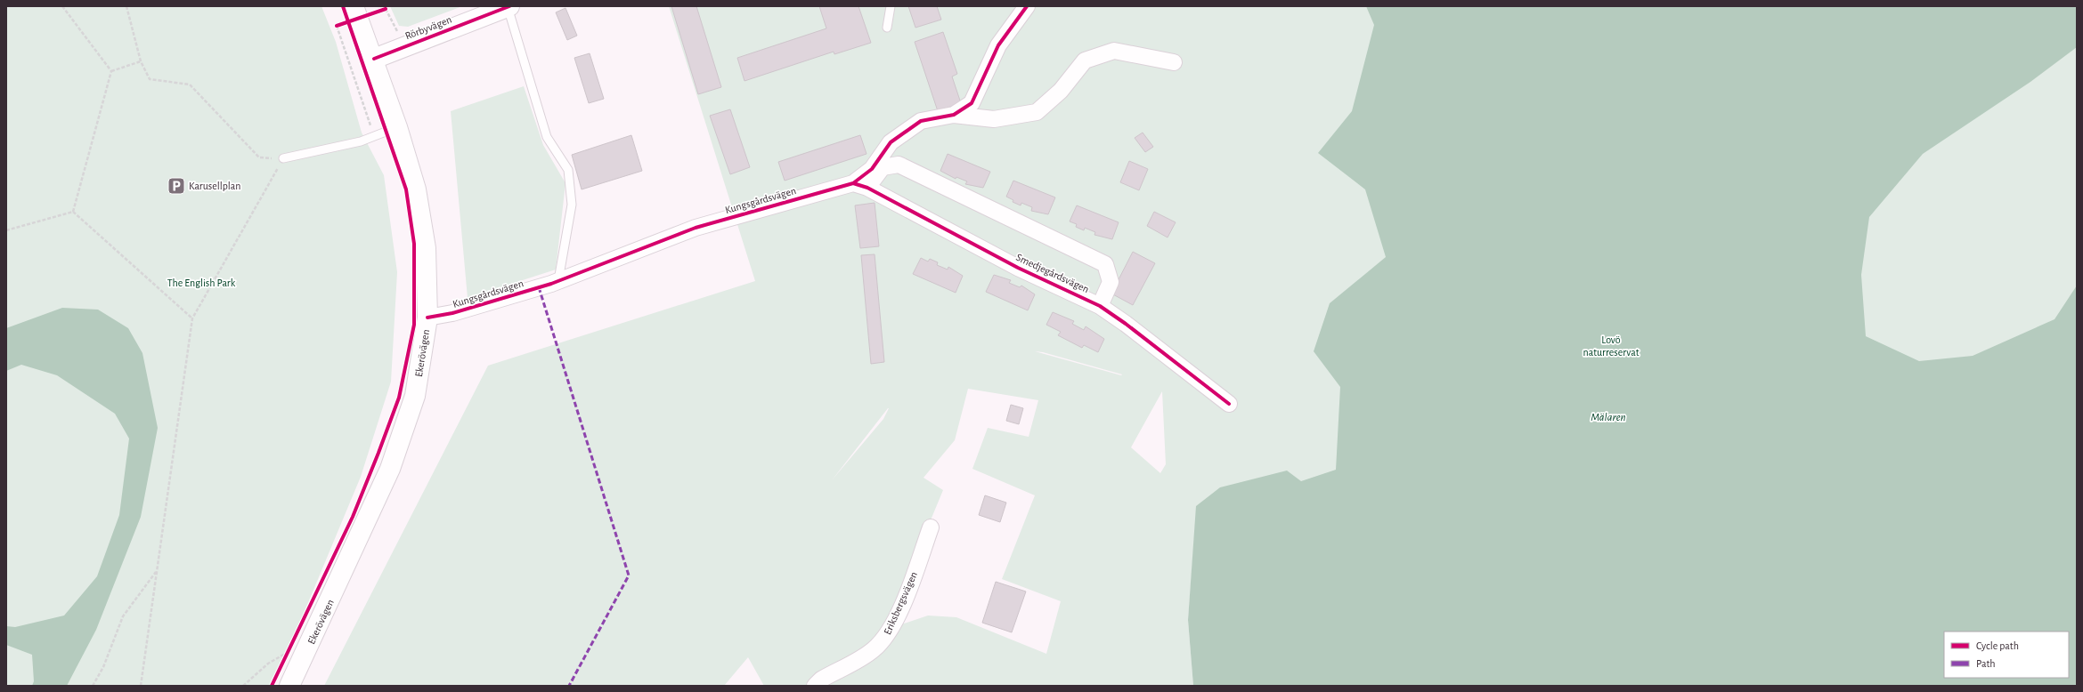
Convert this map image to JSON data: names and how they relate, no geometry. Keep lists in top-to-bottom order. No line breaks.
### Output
{"streets":{"main road":["Rörbyvägen","Ekerövägen"],"street":["Kungsgårdsvägen","Smedjegårdsvägen","Eriksbergsvägen"]},"crossings":[["Rörbyvägen","Ekerövägen"],["Kungsgårdsvägen","Smedjegårdsvägen"],["Kungsgårdsvägen","Ekerövägen"]],"water":["Mälaren"],"parks":["The English Park","Lovö naturreservat"],"places":{"parking":["Karusellplan"]},"legend":["Cycle path","Path"]}
